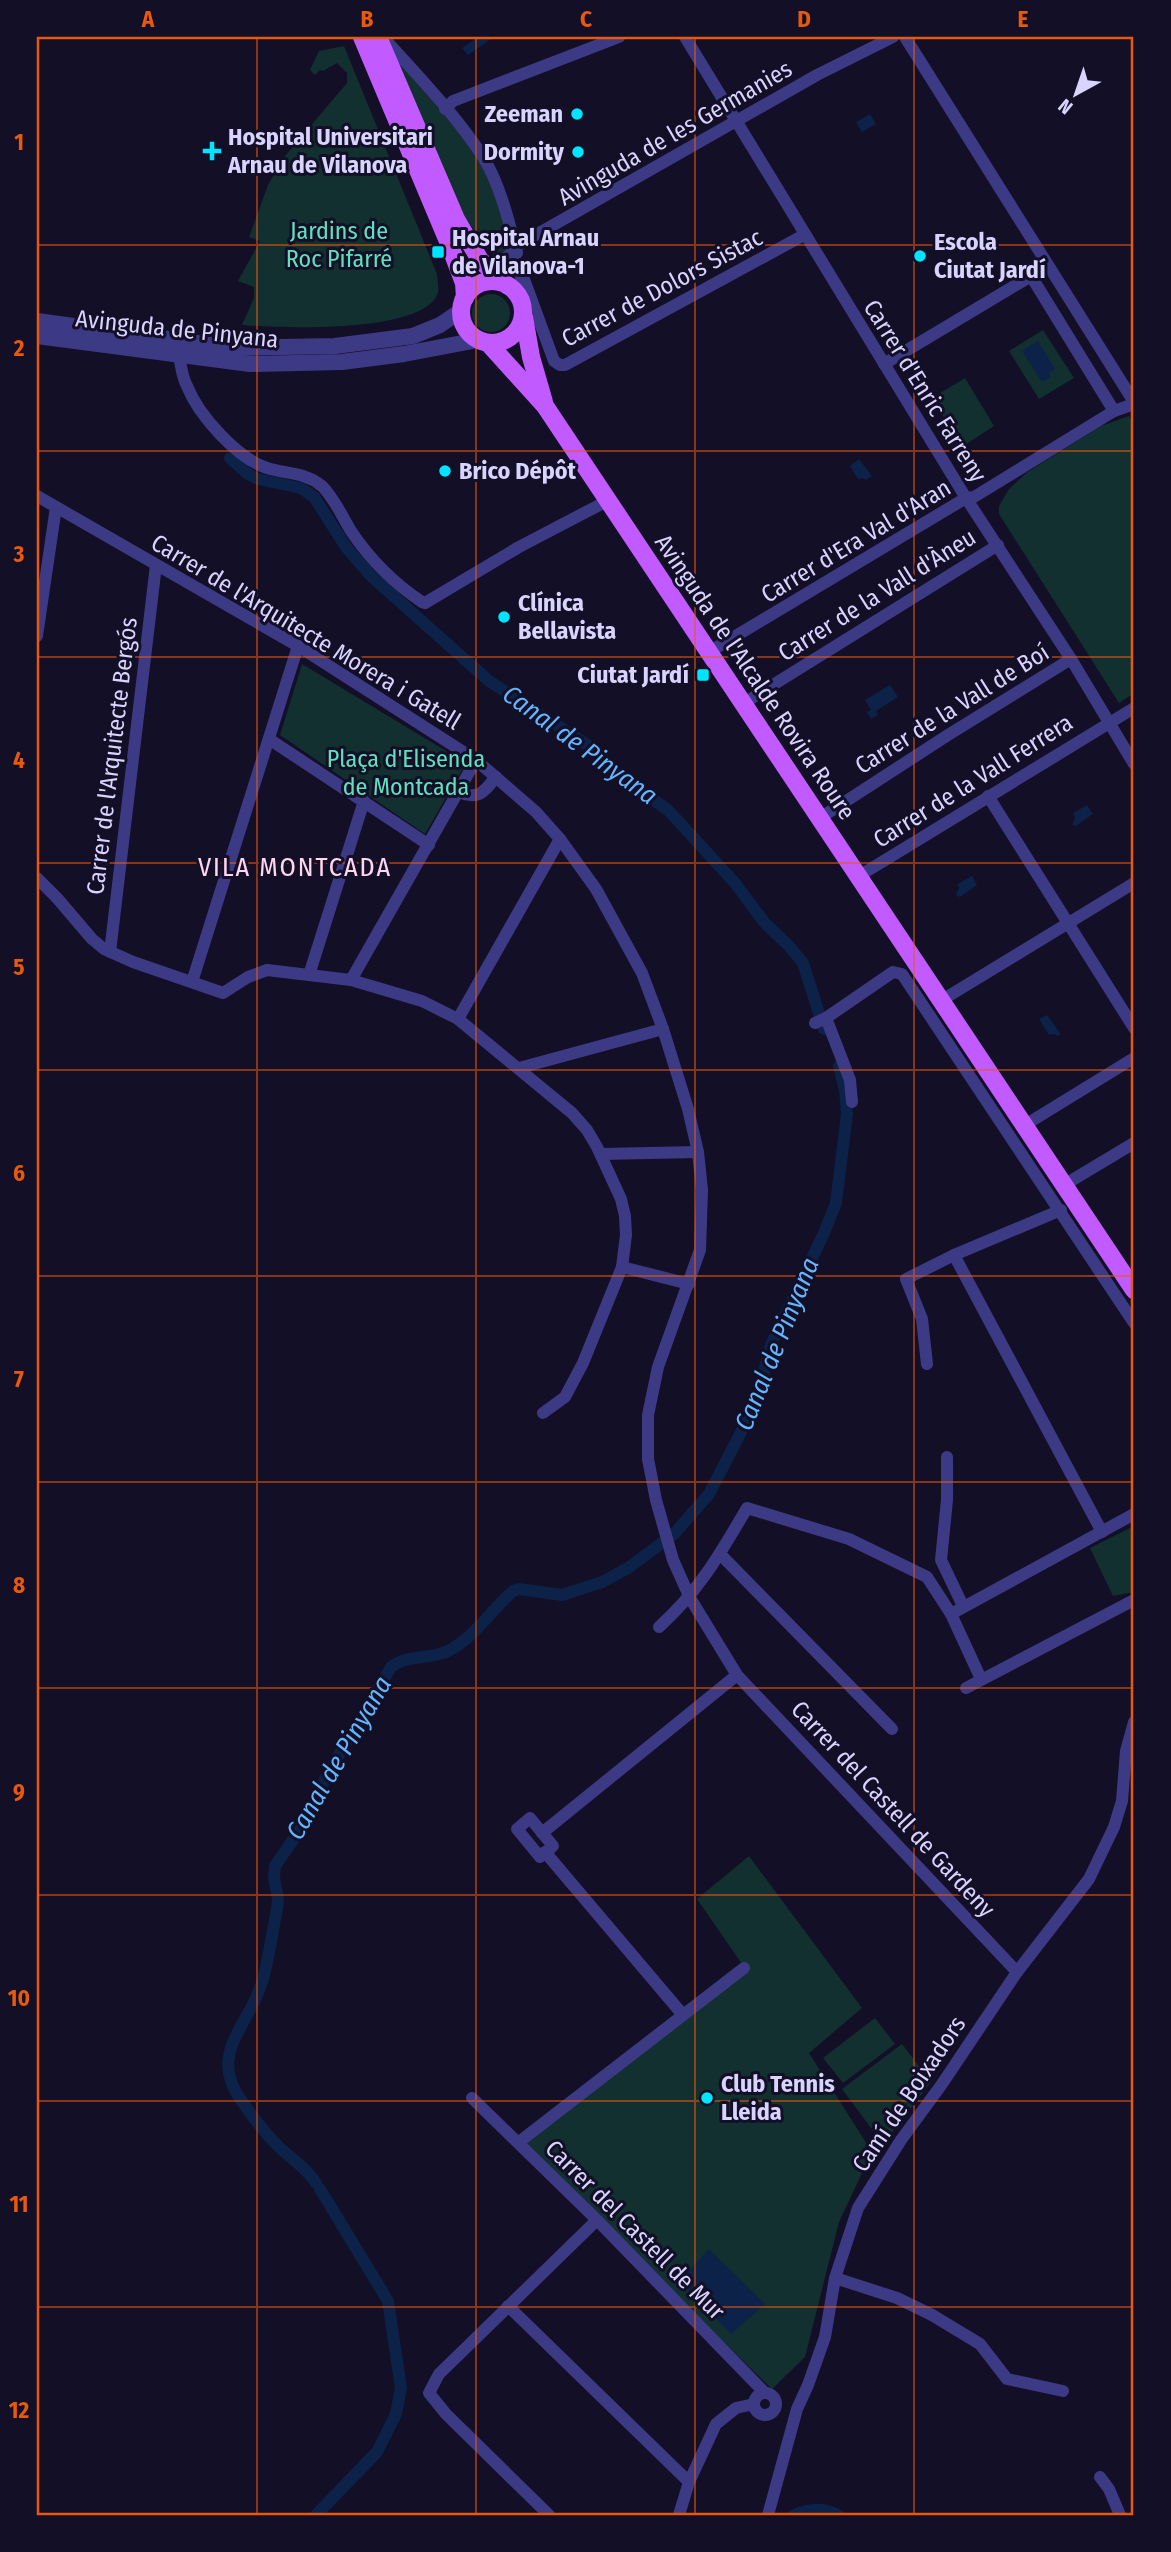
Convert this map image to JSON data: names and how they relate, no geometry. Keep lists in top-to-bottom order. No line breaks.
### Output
{"streets":{"main road":["Avinguda de l'Alcalde Rovira Roure"],"street":["Avinguda de les Germanies","Carrer de Dolors Sistac","Avinguda de Pinyana","Carrer d'Enric Farreny","Carrer d'Era Val d'Aran","Carrer de la Vall d'Àneu","Carrer de l'Arquitecte Morera i Gatell","Carrer de la Vall de Boí","Carrer de l'Arquitecte Bergós","Carrer de la Vall Ferrera","Carrer del Castell de Gardeny","Camí de Boixadors","Carrer del Castell de Mur"]},"crossings":[["Avinguda de les Germanies","Avinguda de Pinyana"],["Avinguda de les Germanies","Carrer d'Enric Farreny"],["Avinguda de les Germanies","Avinguda de l'Alcalde Rovira Roure"],["Carrer de Dolors Sistac","Carrer d'Enric Farreny"],["Avinguda de Pinyana","Avinguda de l'Alcalde Rovira Roure"],["Carrer d'Enric Farreny","Carrer d'Era Val d'Aran"],["Carrer d'Enric Farreny","Carrer de la Vall d'Àneu"],["Carrer d'Enric Farreny","Carrer de la Vall de Boí"],["Carrer d'Enric Farreny","Carrer de la Vall Ferrera"],["Carrer d'Era Val d'Aran","Avinguda de l'Alcalde Rovira Roure"],["Carrer de la Vall d'Àneu","Avinguda de l'Alcalde Rovira Roure"],["Carrer de l'Arquitecte Morera i Gatell","Carrer de l'Arquitecte Bergós"],["Carrer de l'Arquitecte Morera i Gatell","Carrer del Castell de Gardeny"],["Avinguda de l'Alcalde Rovira Roure","Carrer de la Vall de Boí"],["Avinguda de l'Alcalde Rovira Roure","Carrer de la Vall Ferrera"],["Carrer del Castell de Gardeny","Camí de Boixadors"]],"districts":["VILA MONTCADA"],"water":["Canal de Pinyana"],"parks":["Jardins de Roc Pifarré","Plaça d'Elisenda de Montcada"],"places":{"other":["Zeeman","Dormity","Escola Ciutat Jardí","Brico Dépôt","Clínica Bellavista","Club Tennis Lleida"],"health":["Hospital Universitari Arnau de Vilanova"],"transit":["Hospital Arnau de Vilanova-1","Ciutat Jardí"]},"north":"bottom left","grid":{"columns":["A","B","C","D","E"],"rows":["1","2","3","4","5","6","7","8","9","10","11","12"]}}
